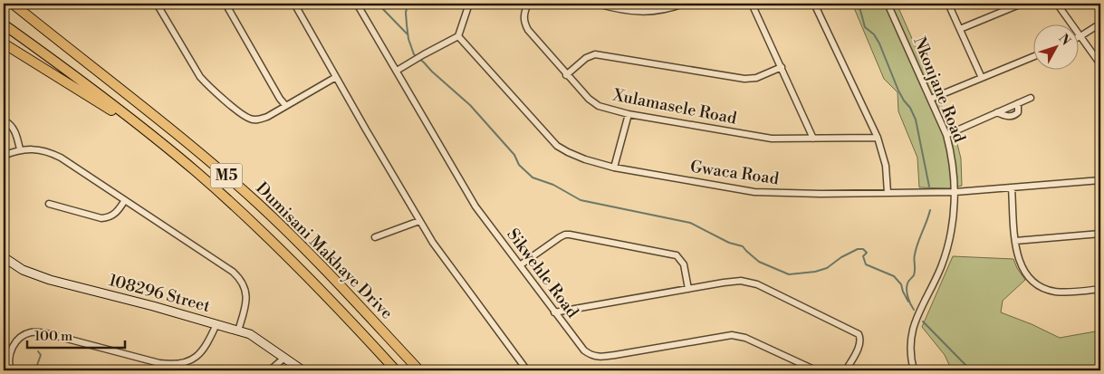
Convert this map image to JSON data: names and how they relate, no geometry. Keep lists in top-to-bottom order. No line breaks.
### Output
{"streets":{"main road":["M5","Dumisani Makhaye Drive"],"street":["Nkonjane Road","Xulamasele Road","Gwaca Road","Sikwehle Road","108296 Street"]},"crossings":[["Nkonjane Road","Gwaca Road"]],"scale_bar":"100 m","north":"top right"}
